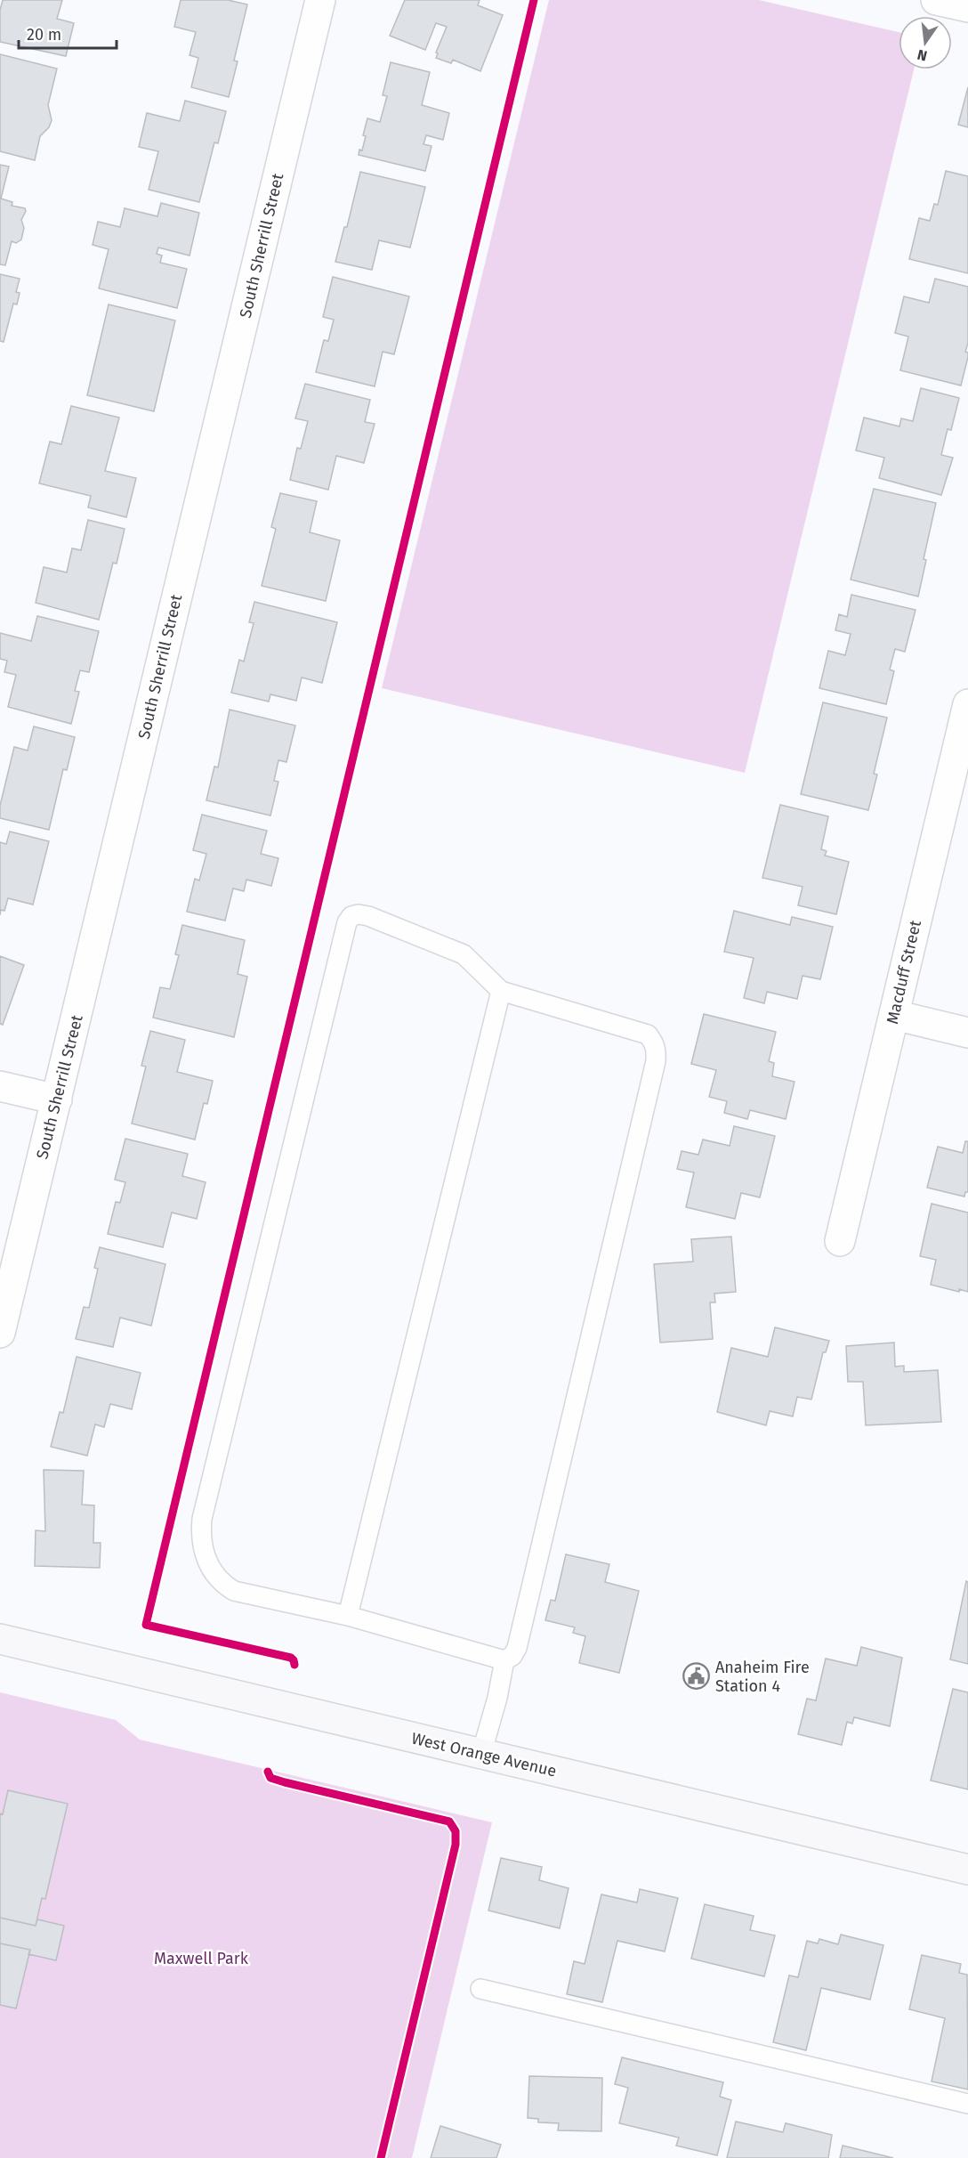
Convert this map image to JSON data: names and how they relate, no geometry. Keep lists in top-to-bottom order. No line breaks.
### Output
{"streets":{"street":["South Sherrill Street","Macduff Street","West Orange Avenue"]},"parks":["Maxwell Park"],"places":{"public building":["Anaheim Fire Station 4"]},"scale_bar":"20 m","north":"bottom"}
